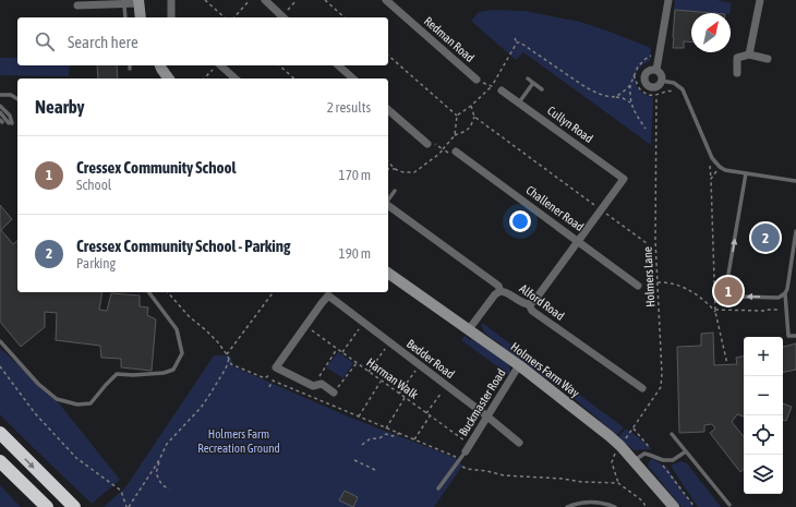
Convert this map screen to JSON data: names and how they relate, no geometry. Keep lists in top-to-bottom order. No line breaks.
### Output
{"streets":{"street":["Redman Road","Cullyn Road","Challener Road","Alford Road","Bedder Road","Holmers Farm Way","Buckmaster Road"],"path":["Holmers Lane","Harman Walk"]},"crossings":[["Holmers Lane","Holmers Farm Way"],["Bedder Road","Harman Walk"],["Bedder Road","Buckmaster Road"],["Holmers Farm Way","Buckmaster Road"],["Harman Walk","Buckmaster Road"]],"parks":["Holmers Farm Recreation Ground"],"north":"top right","page":{"search":"Search here","heading":["Nearby","2 results"],"list":[{"mark":"1","name":"Cressex Community School","note":"School","value":"170 m"},{"mark":"2","name":"Cressex Community School - Parking","note":"Parking","value":"190 m"}],"pins":["2","1"],"map_buttons":["+","−"]}}
